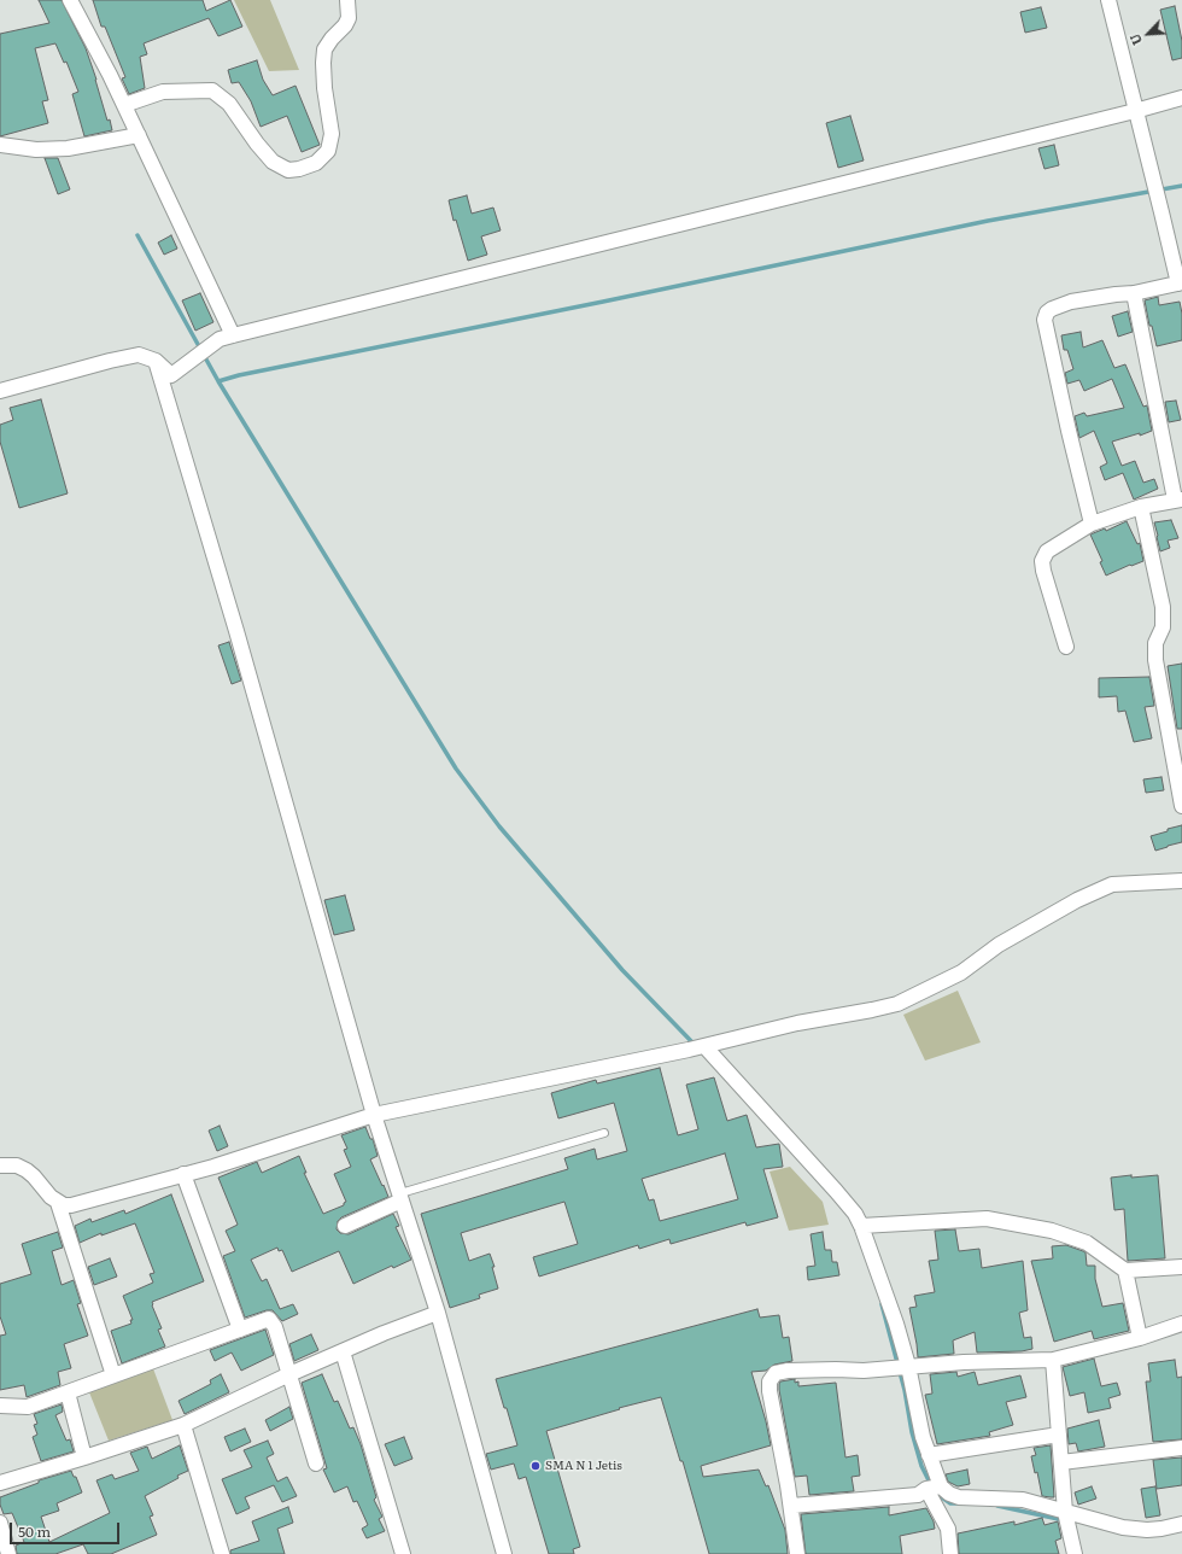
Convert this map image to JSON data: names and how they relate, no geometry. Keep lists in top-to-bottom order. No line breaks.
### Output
{"places":["SMA N 1 Jetis"],"scale_bar":"50 m","north":"bottom left"}
